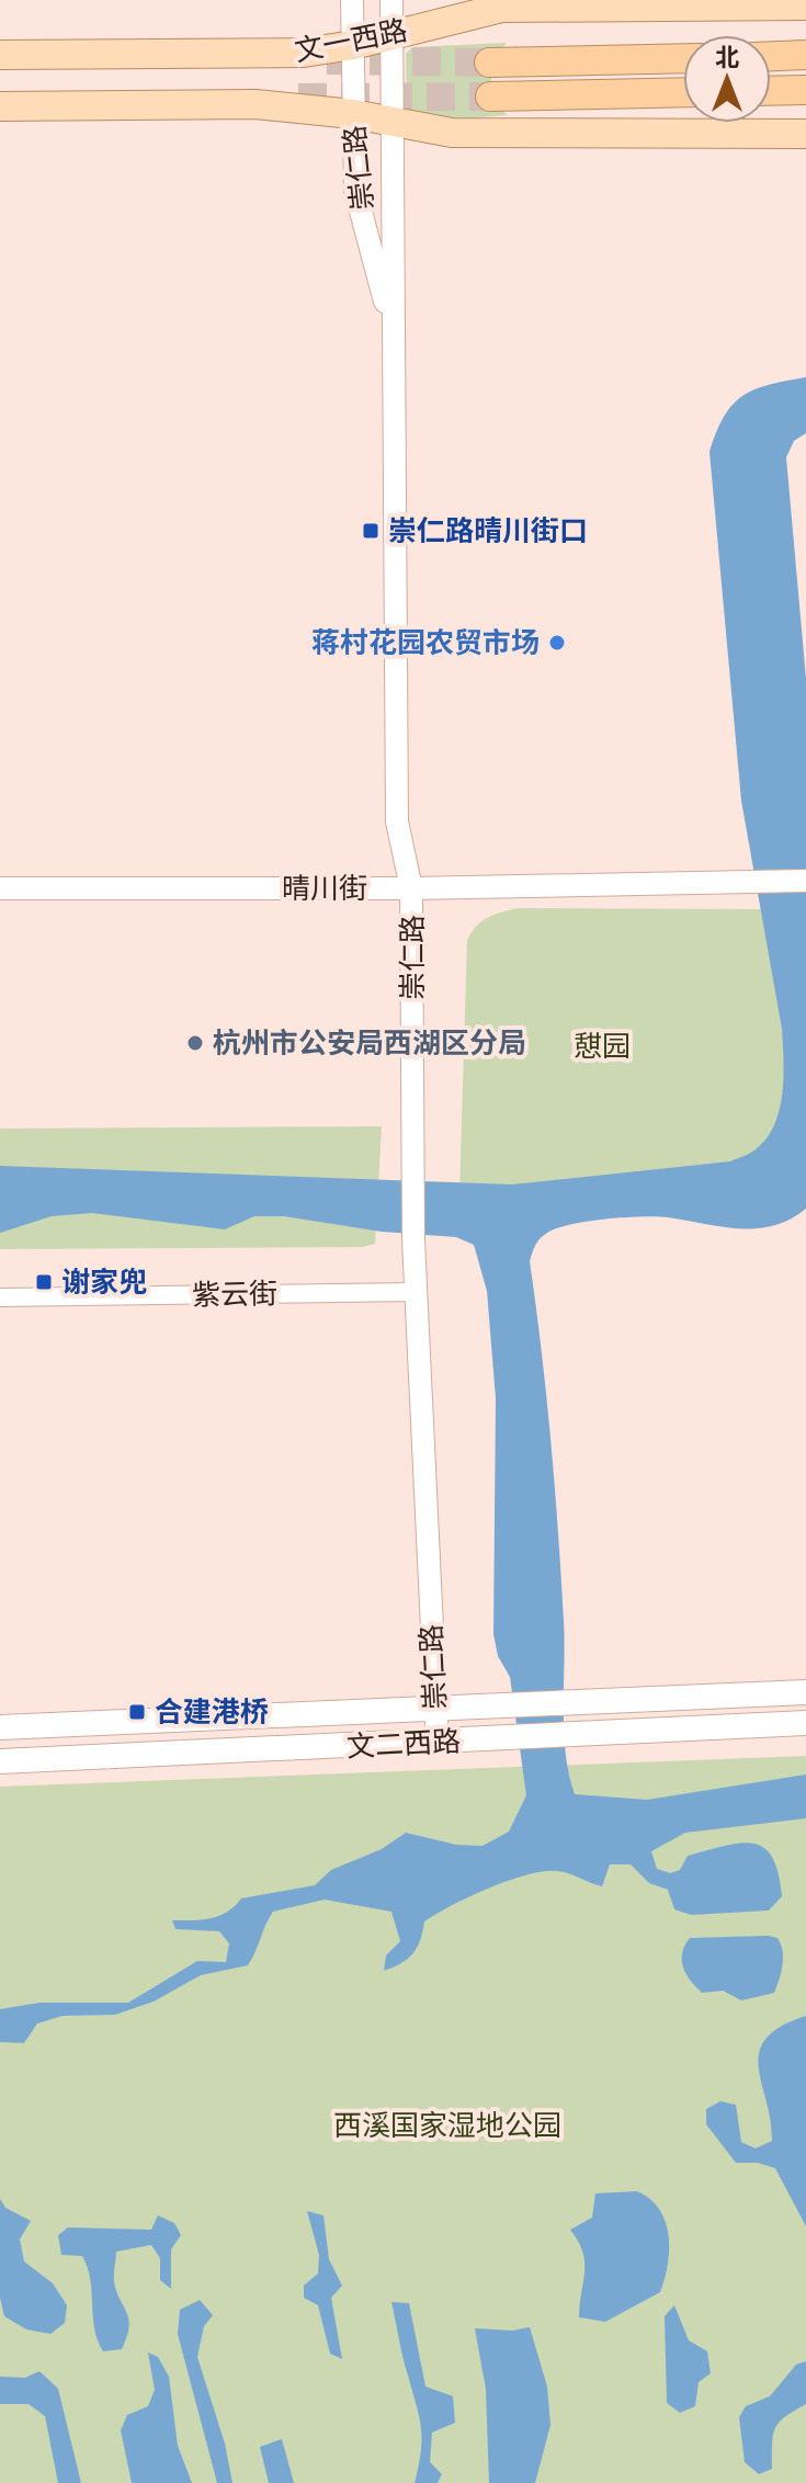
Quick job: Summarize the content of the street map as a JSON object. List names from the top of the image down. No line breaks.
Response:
{"streets":{"main road":["文一西路","文二西路"],"street":["崇仁路","晴川街","紫云街"]},"crossings":[["文一西路","崇仁路"],["崇仁路","晴川街"],["崇仁路","紫云街"],["崇仁路","文二西路"]],"parks":["憇园","西溪国家湿地公园"],"places":{"transit":["崇仁路晴川街口","谢家兜","合建港桥"],"other":["蒋村花园农贸市场","杭州市公安局西湖区分局"]},"north":"top"}
